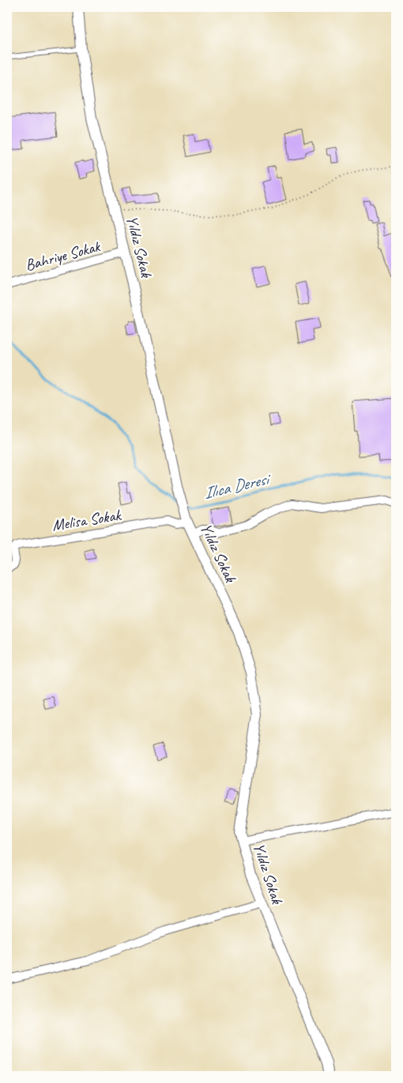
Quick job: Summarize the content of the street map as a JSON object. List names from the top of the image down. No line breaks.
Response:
{"streets":{"street":["Yıldız Sokak","Bahriye Sokak","Melisa Sokak"]},"crossings":[["Yıldız Sokak","Bahriye Sokak"],["Yıldız Sokak","Melisa Sokak"]],"water":["Ilıca Deresi"]}
